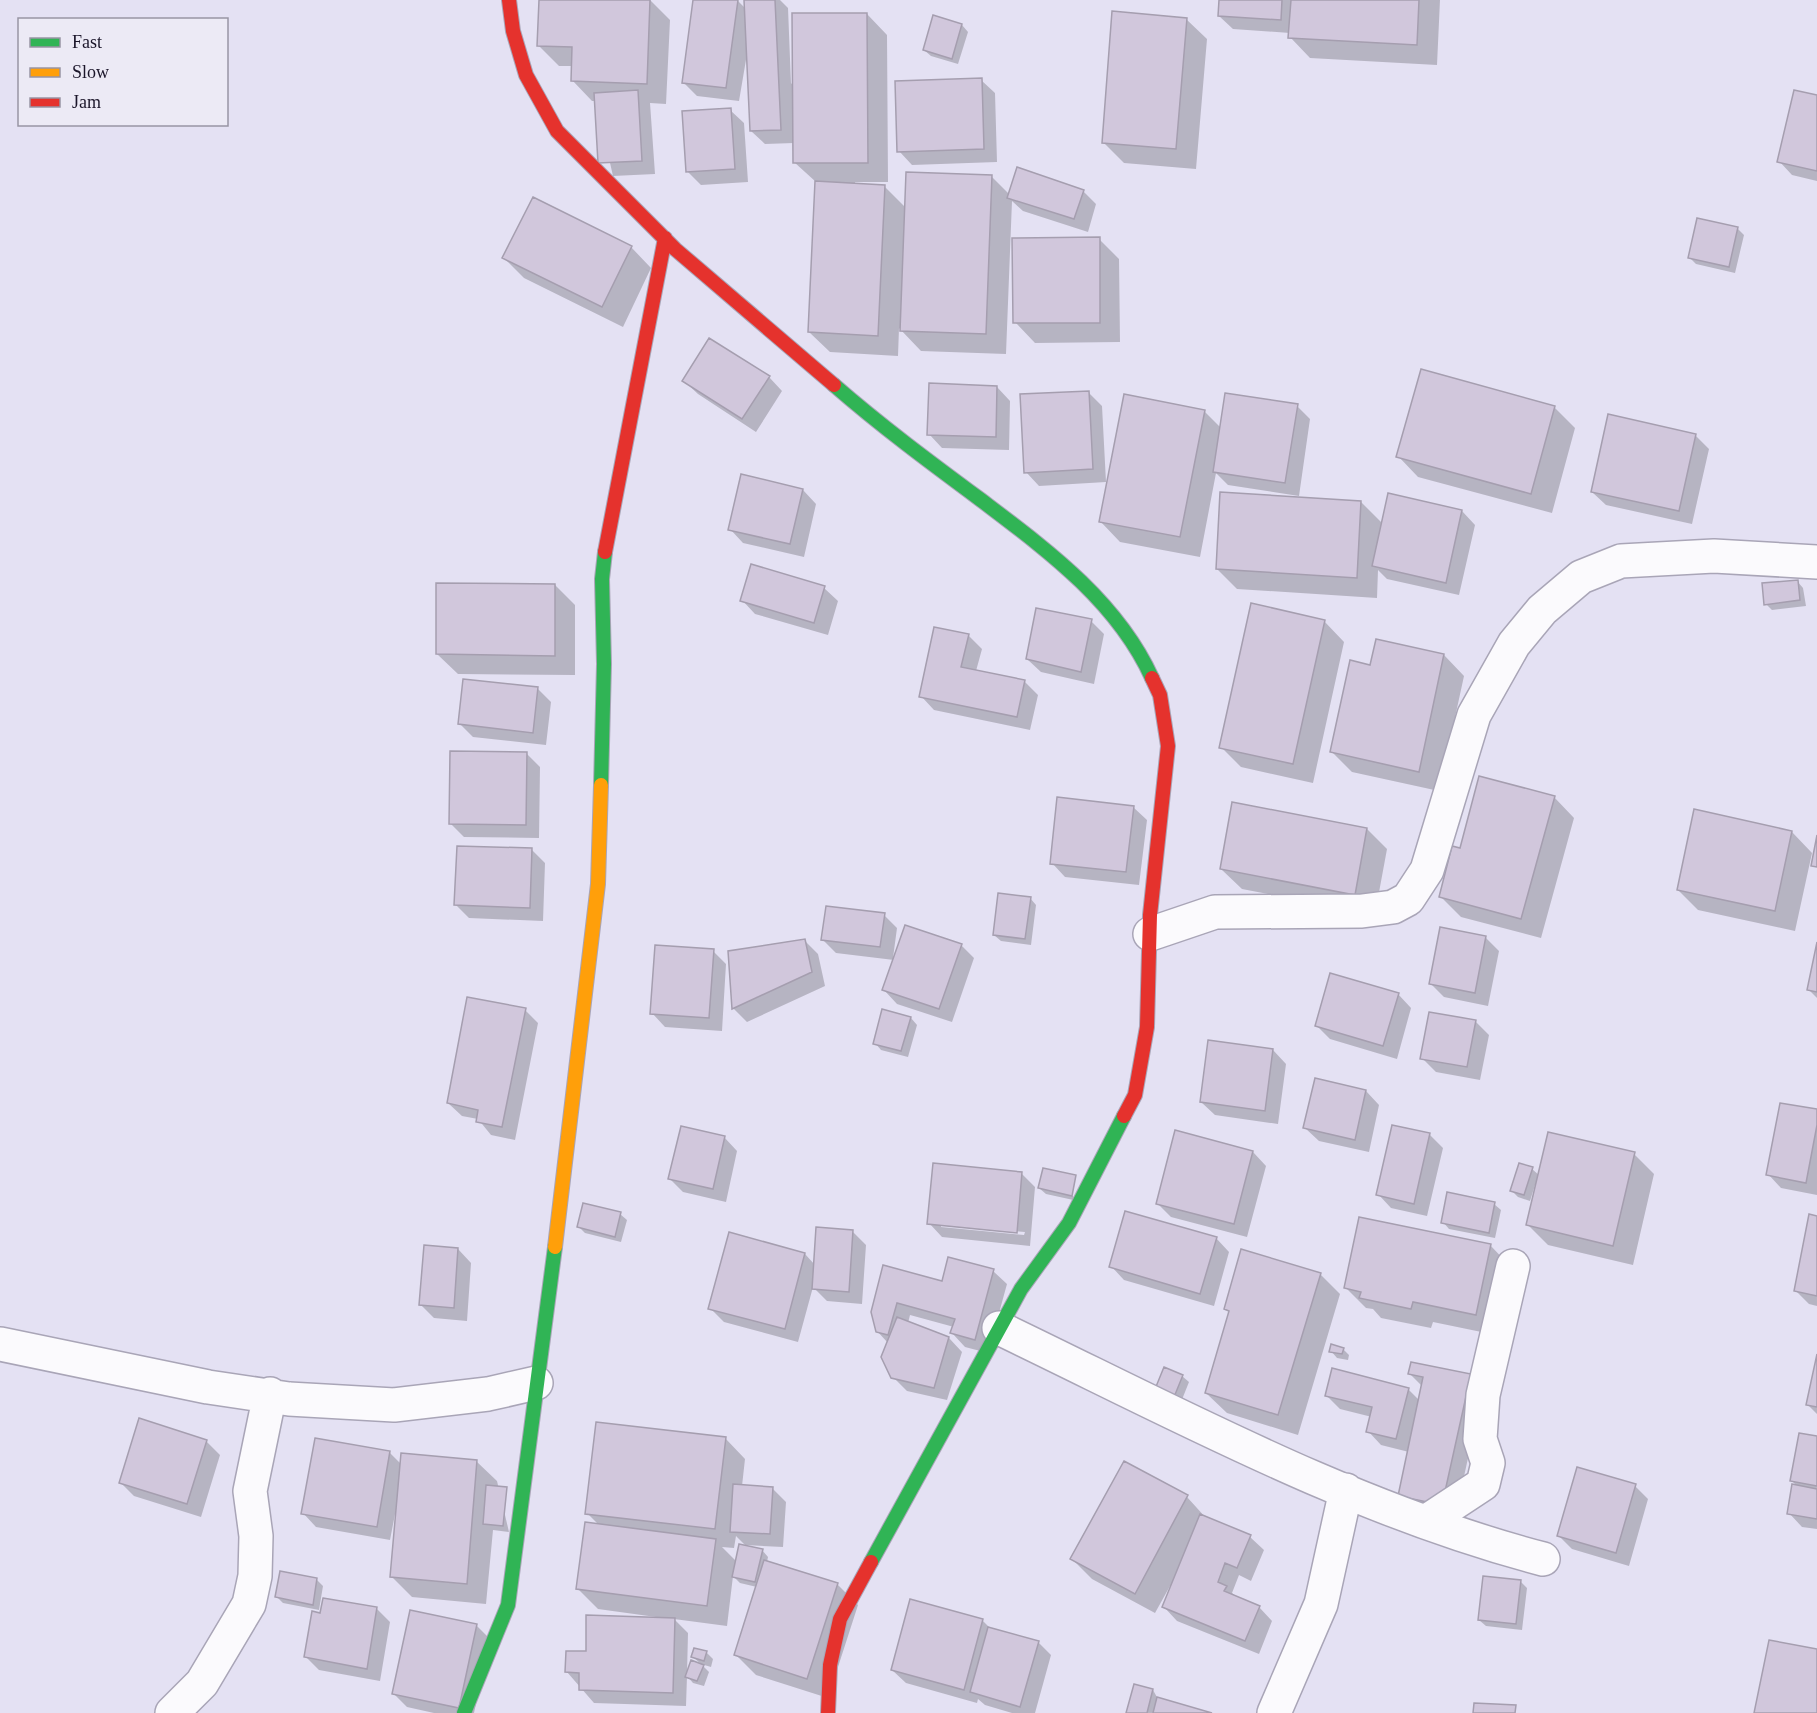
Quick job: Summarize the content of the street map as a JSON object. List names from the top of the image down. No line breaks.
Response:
{"legend":["Fast","Slow","Jam"]}
